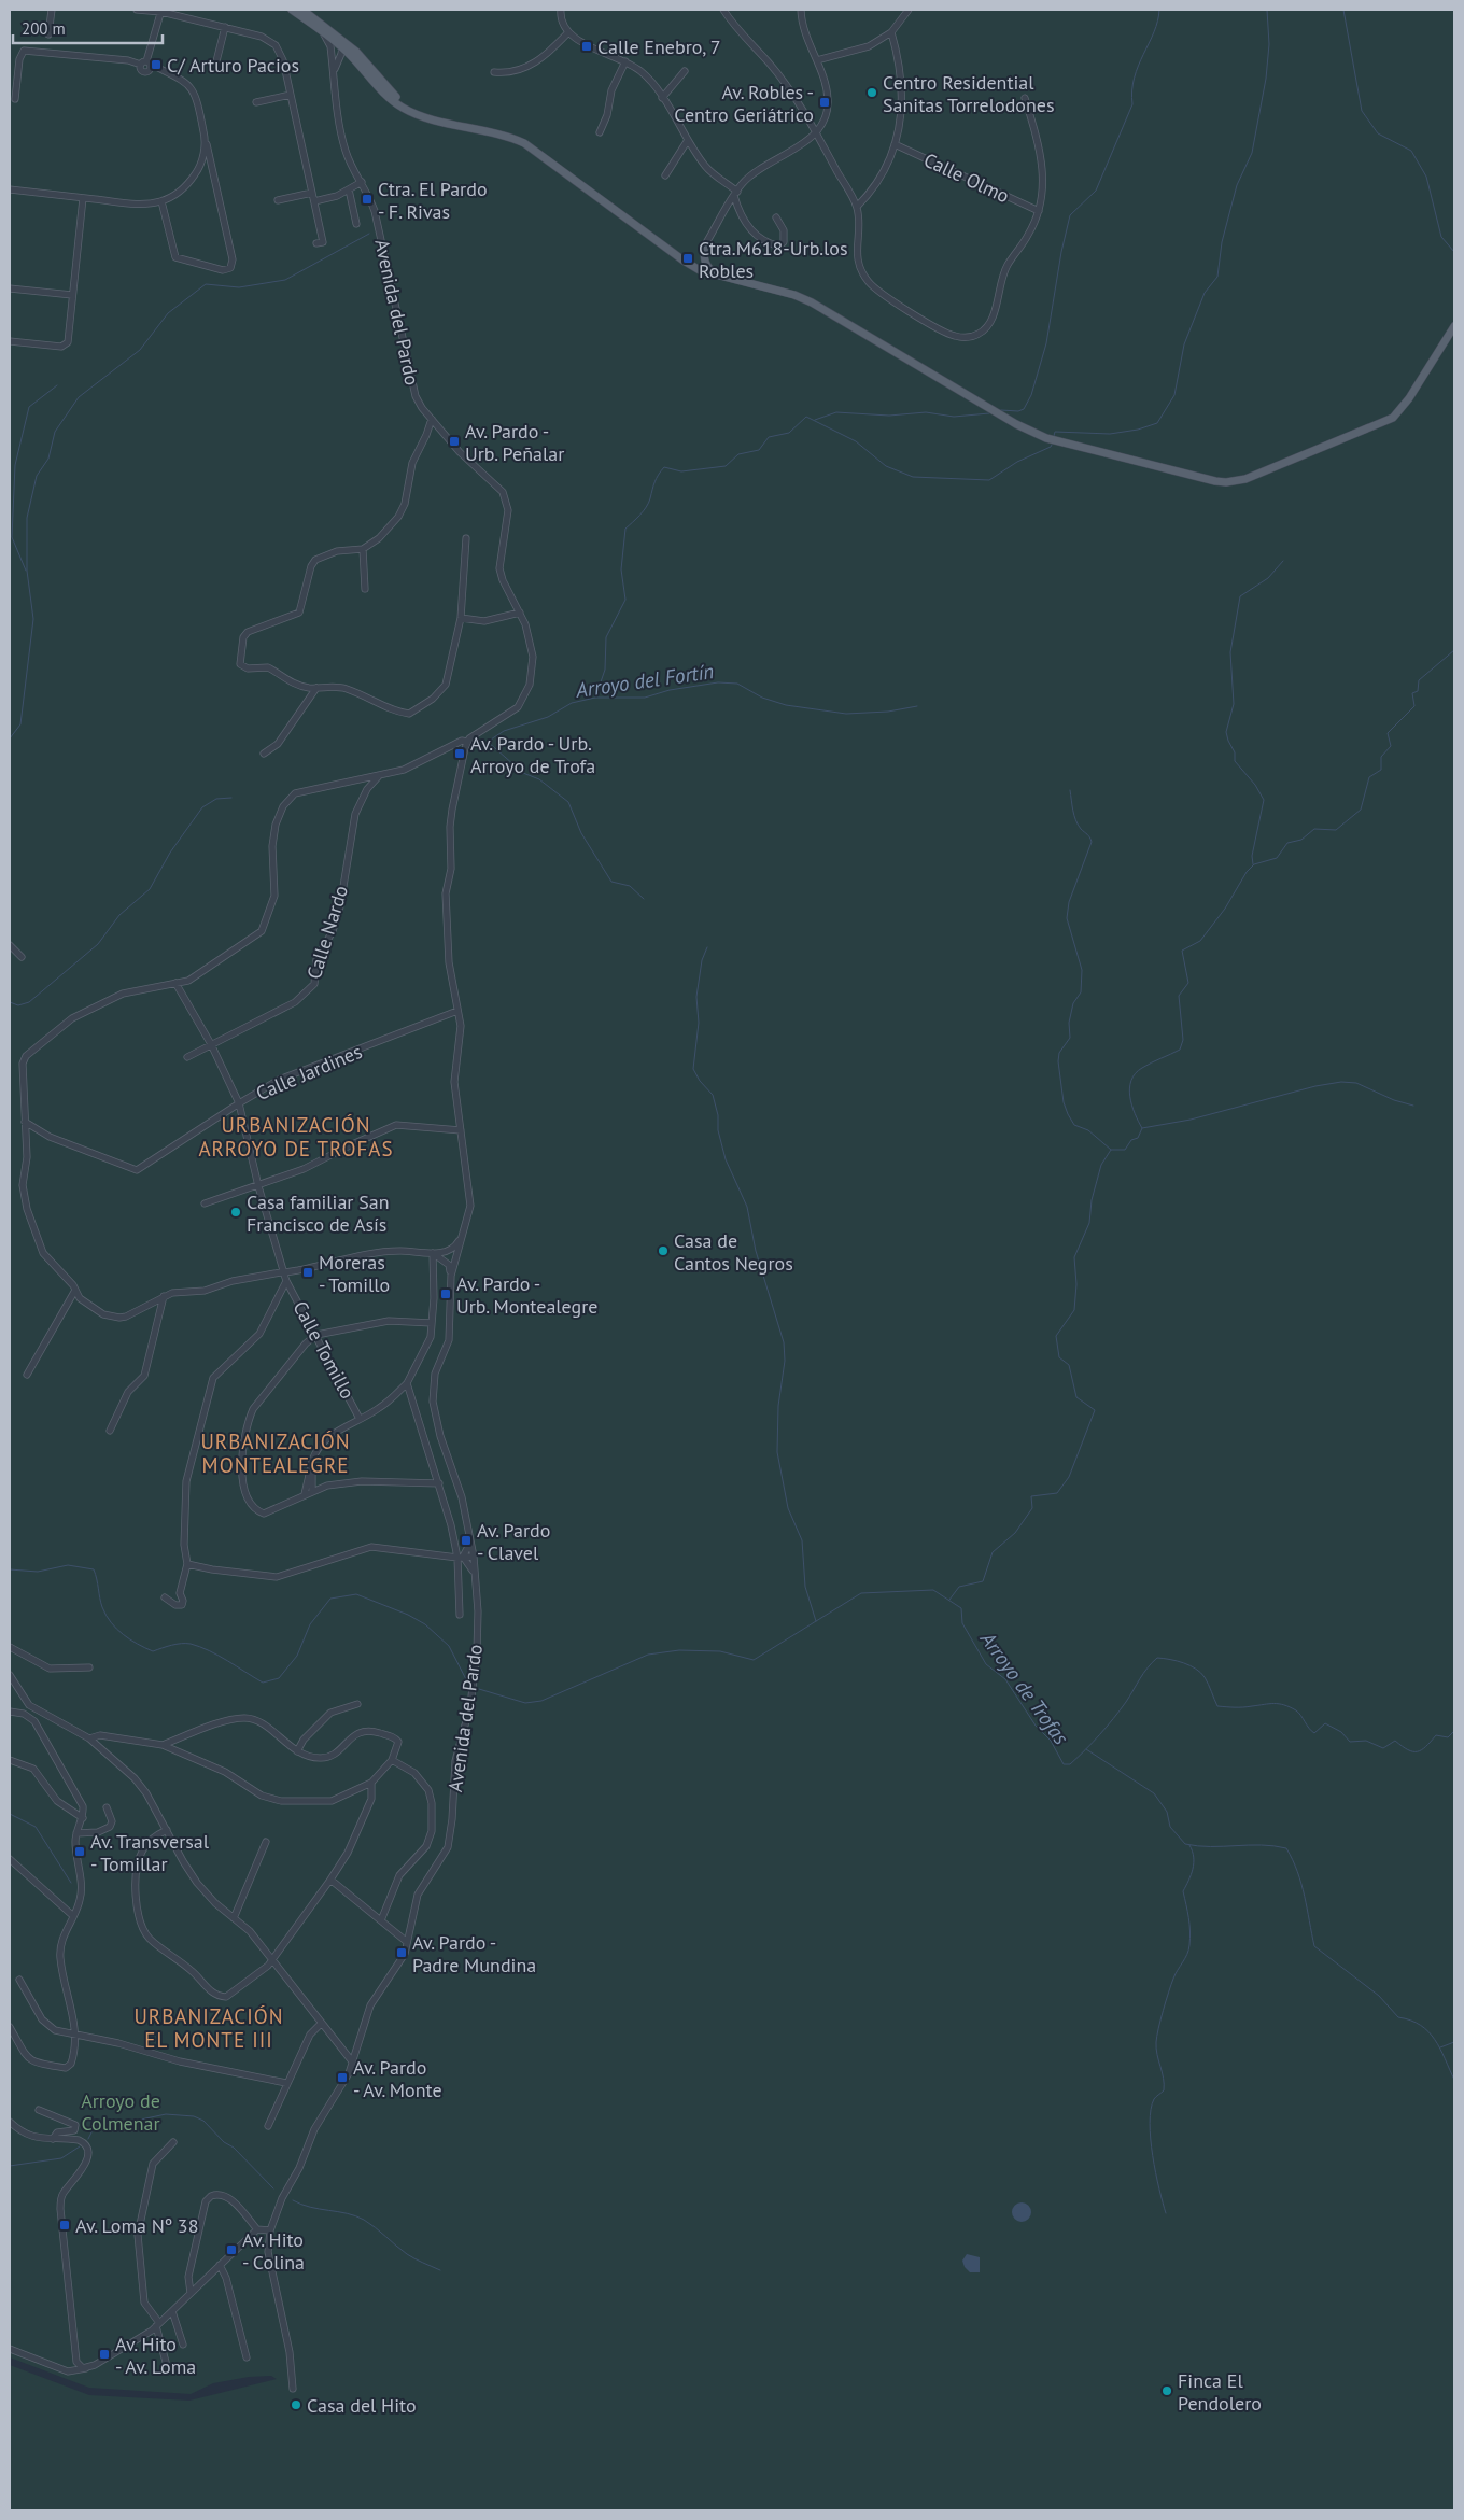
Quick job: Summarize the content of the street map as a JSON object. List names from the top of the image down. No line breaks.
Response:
{"streets":{"street":["Calle Olmo","Avenida del Pardo","Calle Nardo","Calle Jardines","Calle Tomillo"]},"crossings":[["Avenida del Pardo","Calle Jardines"],["Calle Nardo","Calle Tomillo"],["Calle Jardines","Calle Tomillo"]],"districts":["URBANIZACIÓN ARROYO DE TROFAS","URBANIZACIÓN MONTEALEGRE","URBANIZACIÓN EL MONTE III"],"water":["Arroyo del Fortín","Arroyo de Trofas"],"parks":["Arroyo de Colmenar"],"places":{"transit":["Calle Enebro, 7","C/ Arturo Pacios","Av. Robles - Centro Geriátrico","Ctra. El Pardo - F. Rivas","Ctra.M618-Urb.los Robles","Av. Pardo - Urb. Peñalar","Av. Pardo - Urb. Arroyo de Trofa","Moreras - Tomillo","Av. Pardo - Urb. Montealegre","Av. Pardo - Clavel","Av. Transversal - Tomillar","Av. Pardo - Padre Mundina","Av. Pardo - Av. Monte","Av. Loma Nº 38","Av. Hito - Colina","Av. Hito - Av. Loma"],"other":["Centro Residential Sanitas Torrelodones","Casa familiar San Francisco de Asís","Casa de Cantos Negros","Finca El Pendolero","Casa del Hito"]},"scale_bar":"200 m"}
